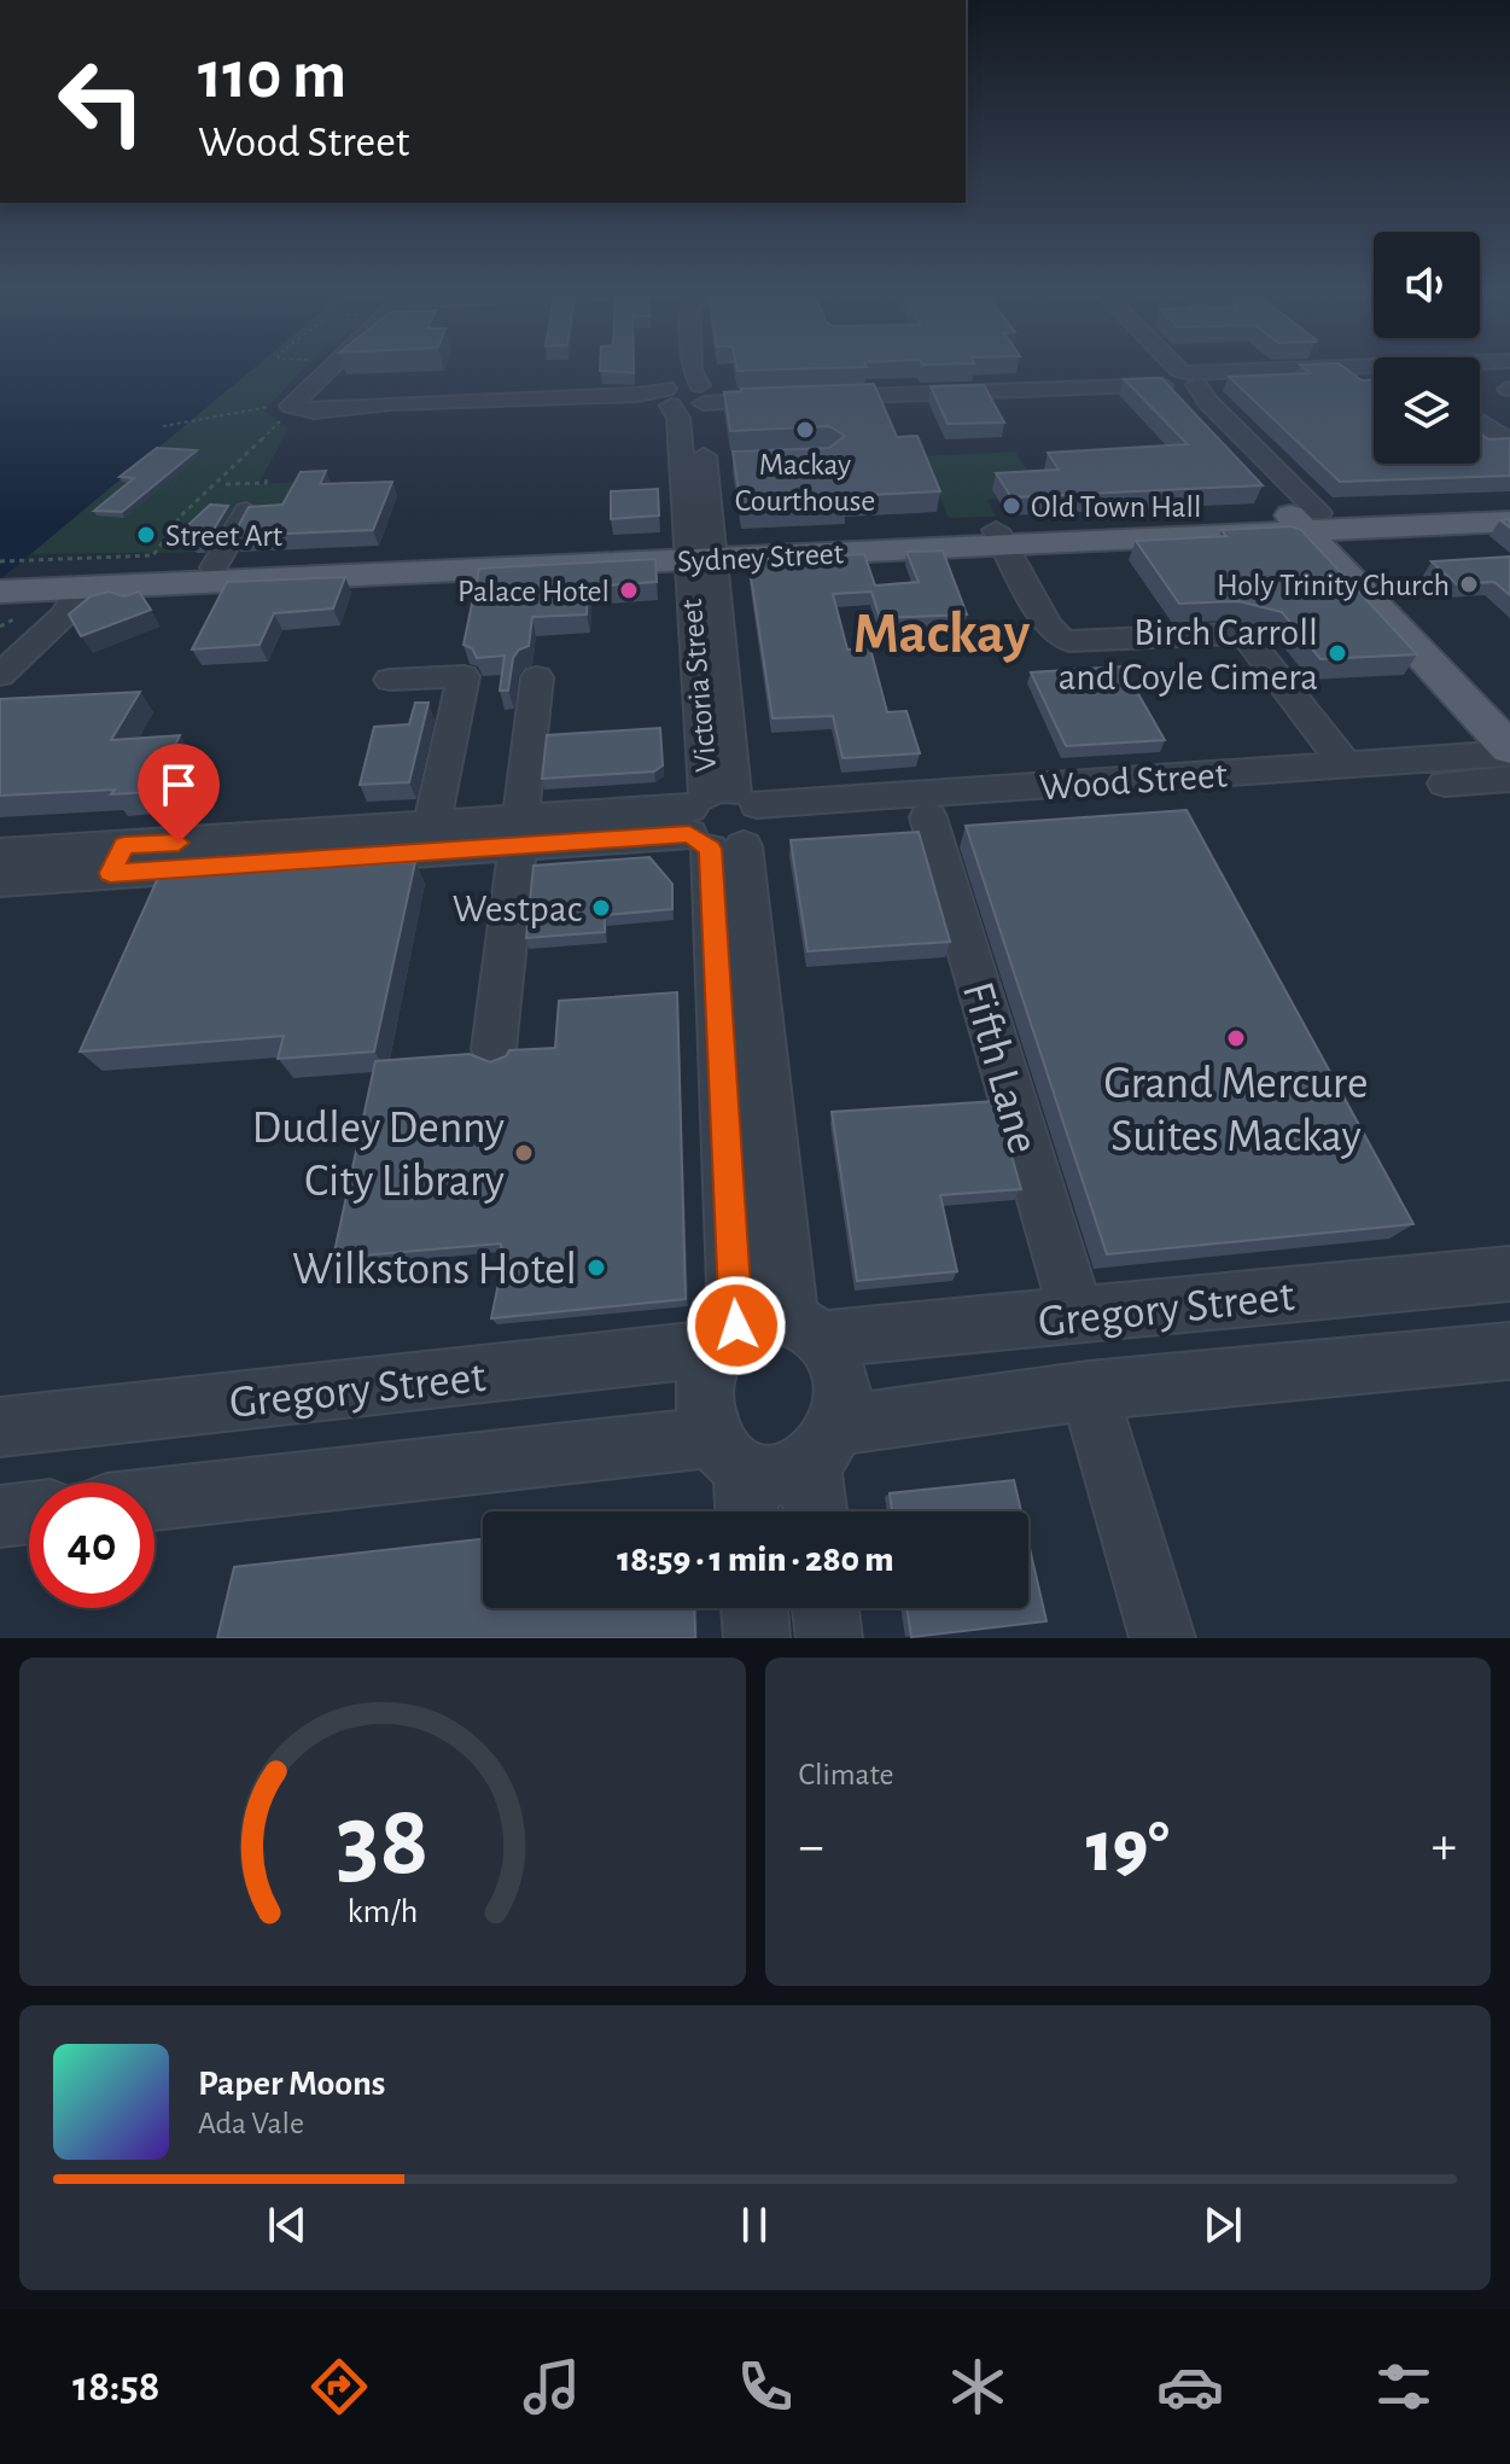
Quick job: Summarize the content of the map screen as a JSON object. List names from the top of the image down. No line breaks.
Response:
{"streets":{"main road":["Sydney Street"],"street":["Victoria Street","Wood Street","Fifth Lane","Gregory Street"]},"crossings":[["Sydney Street","Victoria Street"],["Victoria Street","Wood Street"],["Victoria Street","Gregory Street"],["Wood Street","Fifth Lane"],["Fifth Lane","Gregory Street"]],"districts":["Mackay"],"places":["Mackay Courthouse","Old Town Hall","Street Art","Holy Trinity Church","Palace Hotel","Birch Carroll and Coyle Cimera","Westpac","Grand Mercure Suites Mackay","Dudley Denny City Library","Wilkstons Hotel"],"page":{"turn":["110 m","Wood Street"],"limit":"40","trip":"18:59 · 1 min · 280 m","tile":"Climate","heat":["−","19°","+"],"song":["Paper Moons","Ada Vale"],"tabs":"18:58","gauge":["38","km/h"]}}
